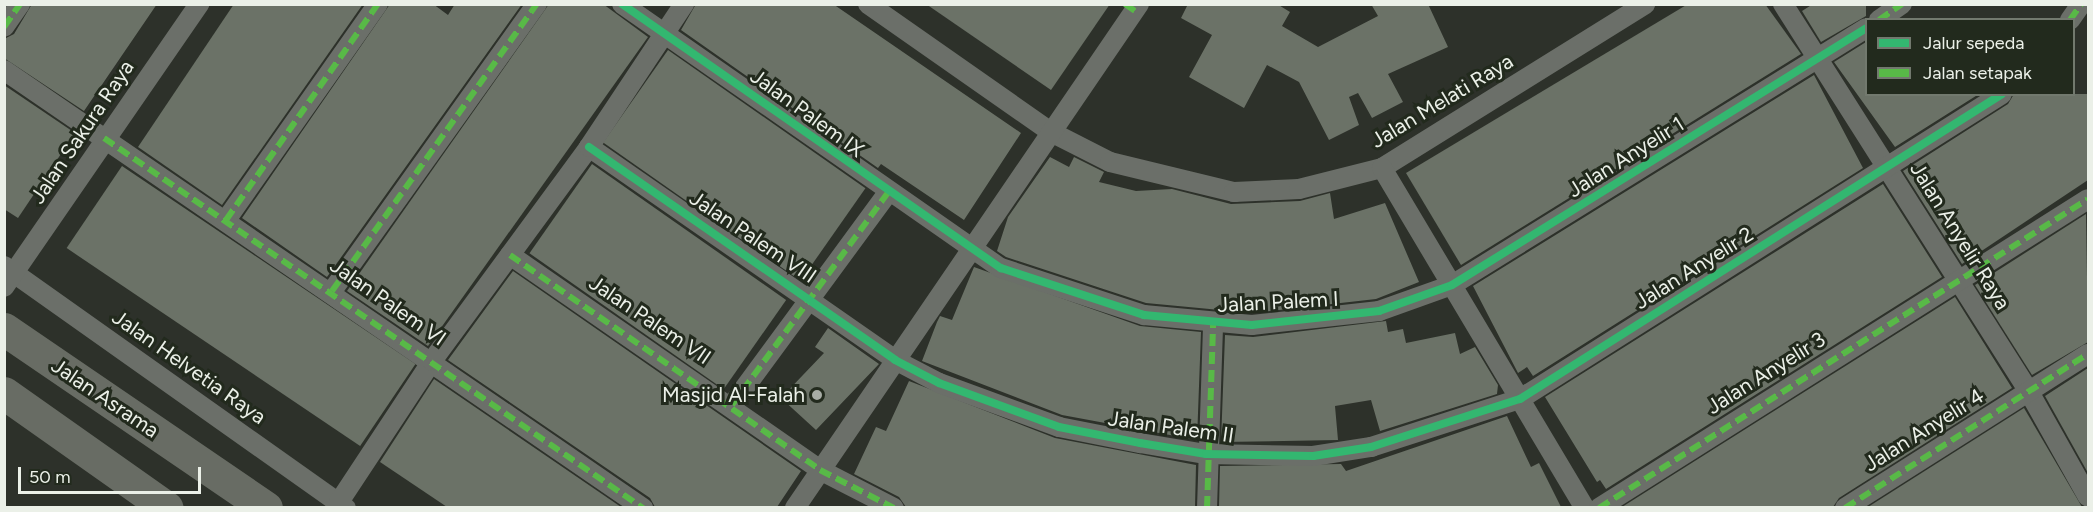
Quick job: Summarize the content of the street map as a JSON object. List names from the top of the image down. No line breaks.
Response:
{"streets":{"highway":["Jalan Asrama"],"street":["Jalan Melati Raya","Jalan Palem IX","Jalan Sakura Raya","Jalan Anyelir 1","Jalan Anyelir Raya","Jalan Palem VIII","Jalan Anyelir 2","Jalan Palem VI","Jalan Palem I","Jalan Palem VII","Jalan Helvetia Raya","Jalan Anyelir 3","Jalan Palem II","Jalan Anyelir 4"]},"crossings":[["Jalan Palem IX","Jalan Palem I"],["Jalan Sakura Raya","Jalan Palem VI"],["Jalan Sakura Raya","Jalan Helvetia Raya"],["Jalan Anyelir 1","Jalan Anyelir Raya"],["Jalan Anyelir 1","Jalan Palem I"],["Jalan Anyelir Raya","Jalan Anyelir 2"],["Jalan Anyelir Raya","Jalan Anyelir 3"],["Jalan Anyelir Raya","Jalan Anyelir 4"],["Jalan Palem VIII","Jalan Palem II"],["Jalan Anyelir 2","Jalan Palem II"]],"places":["Masjid Al-Falah"],"legend":["Jalur sepeda","Jalan setapak"],"scale_bar":"50 m"}
